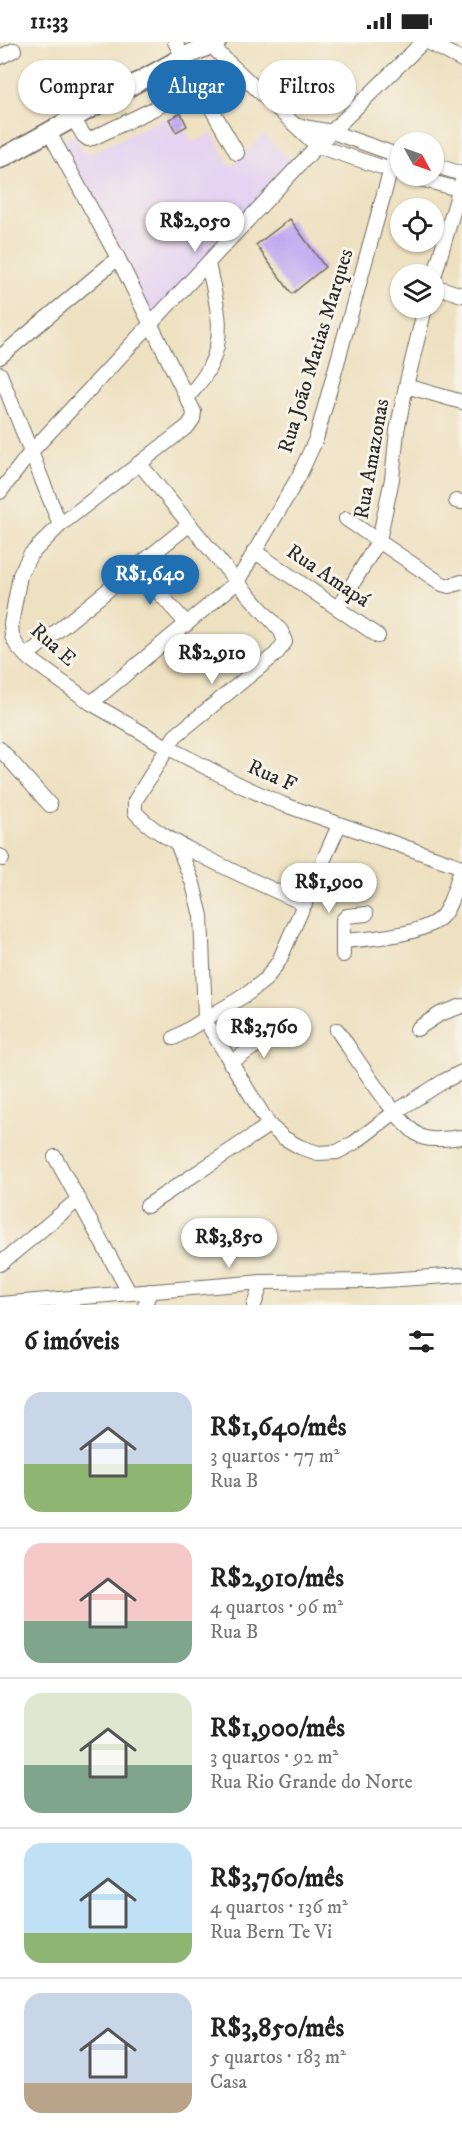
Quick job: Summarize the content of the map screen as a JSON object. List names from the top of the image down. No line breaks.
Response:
{"streets":{"street":["Rua João Matias Marques","Rua Amazonas","Rua Amapá","Rua E","Rua F"]},"crossings":[["Rua João Matias Marques","Rua Amapá"],["Rua Amazonas","Rua Amapá"],["Rua E","Rua F"]],"north":"bottom right","page":{"status":"11:33","chip":["Comprar","Alugar","Filtros"],"price":["R$2,050","R$1,640","R$2,910","R$1,900","R$3,760","R$3,850"],"heading":"6 imóveis","list":[{"name":"R$1,640/mês","note":"3 quartos · 77 m² · Rua B"},{"name":"R$2,910/mês","note":"4 quartos · 96 m² · Rua B"},{"name":"R$1,900/mês","note":"3 quartos · 92 m² · Rua Rio Grande do Norte"},{"name":"R$3,760/mês","note":"4 quartos · 136 m² · Rua Bern Te Vi"},{"name":"R$3,850/mês","note":"5 quartos · 183 m² · Casa"}]}}
